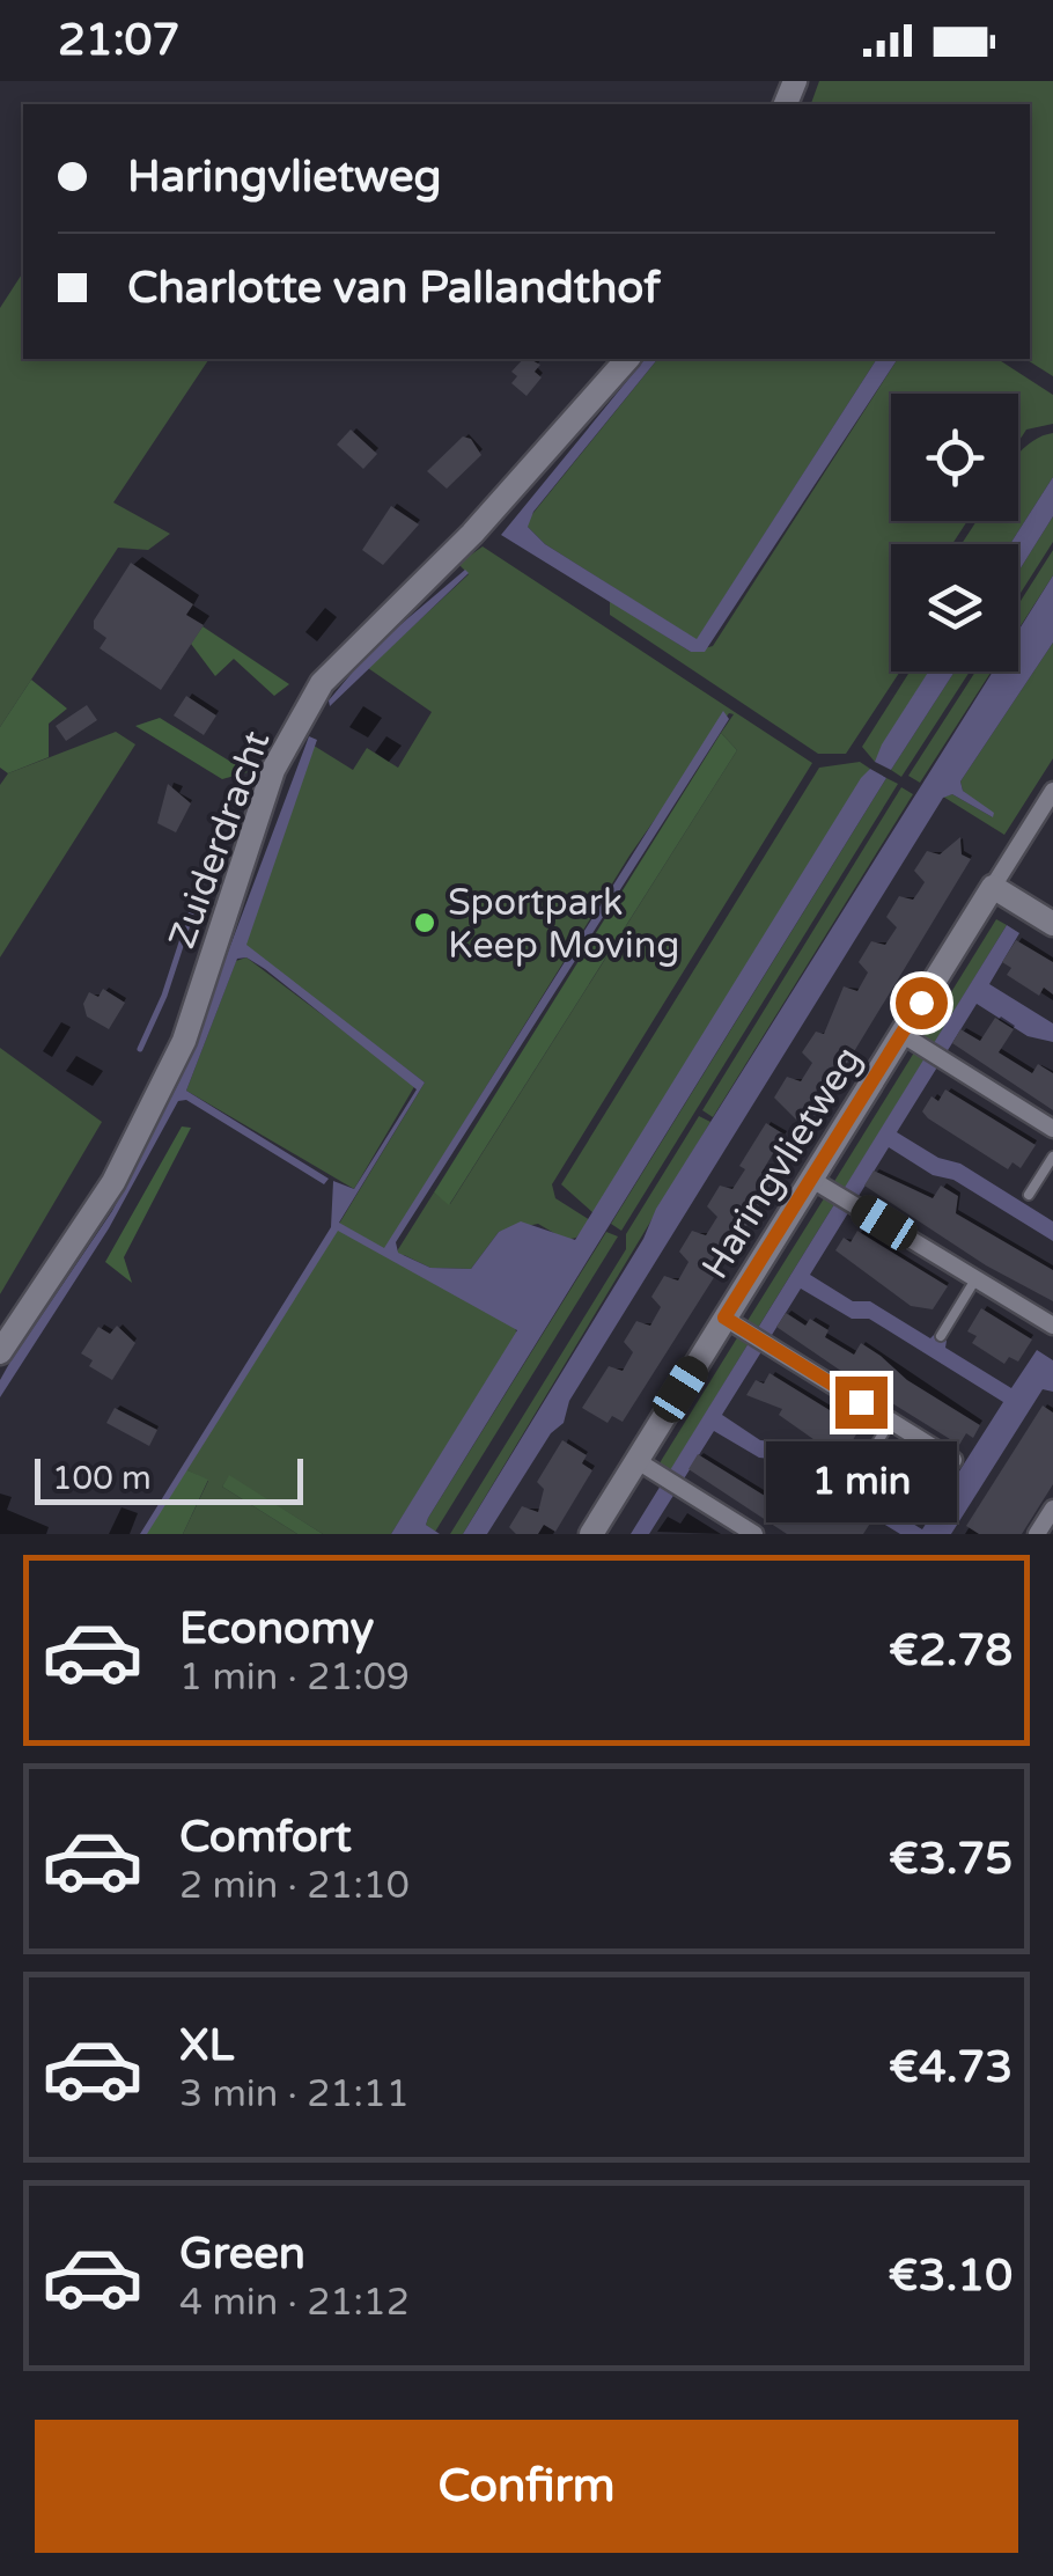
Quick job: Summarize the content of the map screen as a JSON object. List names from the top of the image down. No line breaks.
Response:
{"streets":{"street":["Zuiderdracht","Haringvlietweg"]},"places":["Sportpark Keep Moving"],"scale_bar":"100 m","page":{"status":"21:07","banner":["Haringvlietweg","Charlotte van Pallandthof"],"bubble":"1 min","scale":"100 m","list":[{"name":"Economy","note":"1 min · 21:09","value":"€2.78"},{"name":"Comfort","note":"2 min · 21:10","value":"€3.75"},{"name":"XL","note":"3 min · 21:11","value":"€4.73"},{"name":"Green","note":"4 min · 21:12","value":"€3.10"}],"buttons":"Confirm"}}
